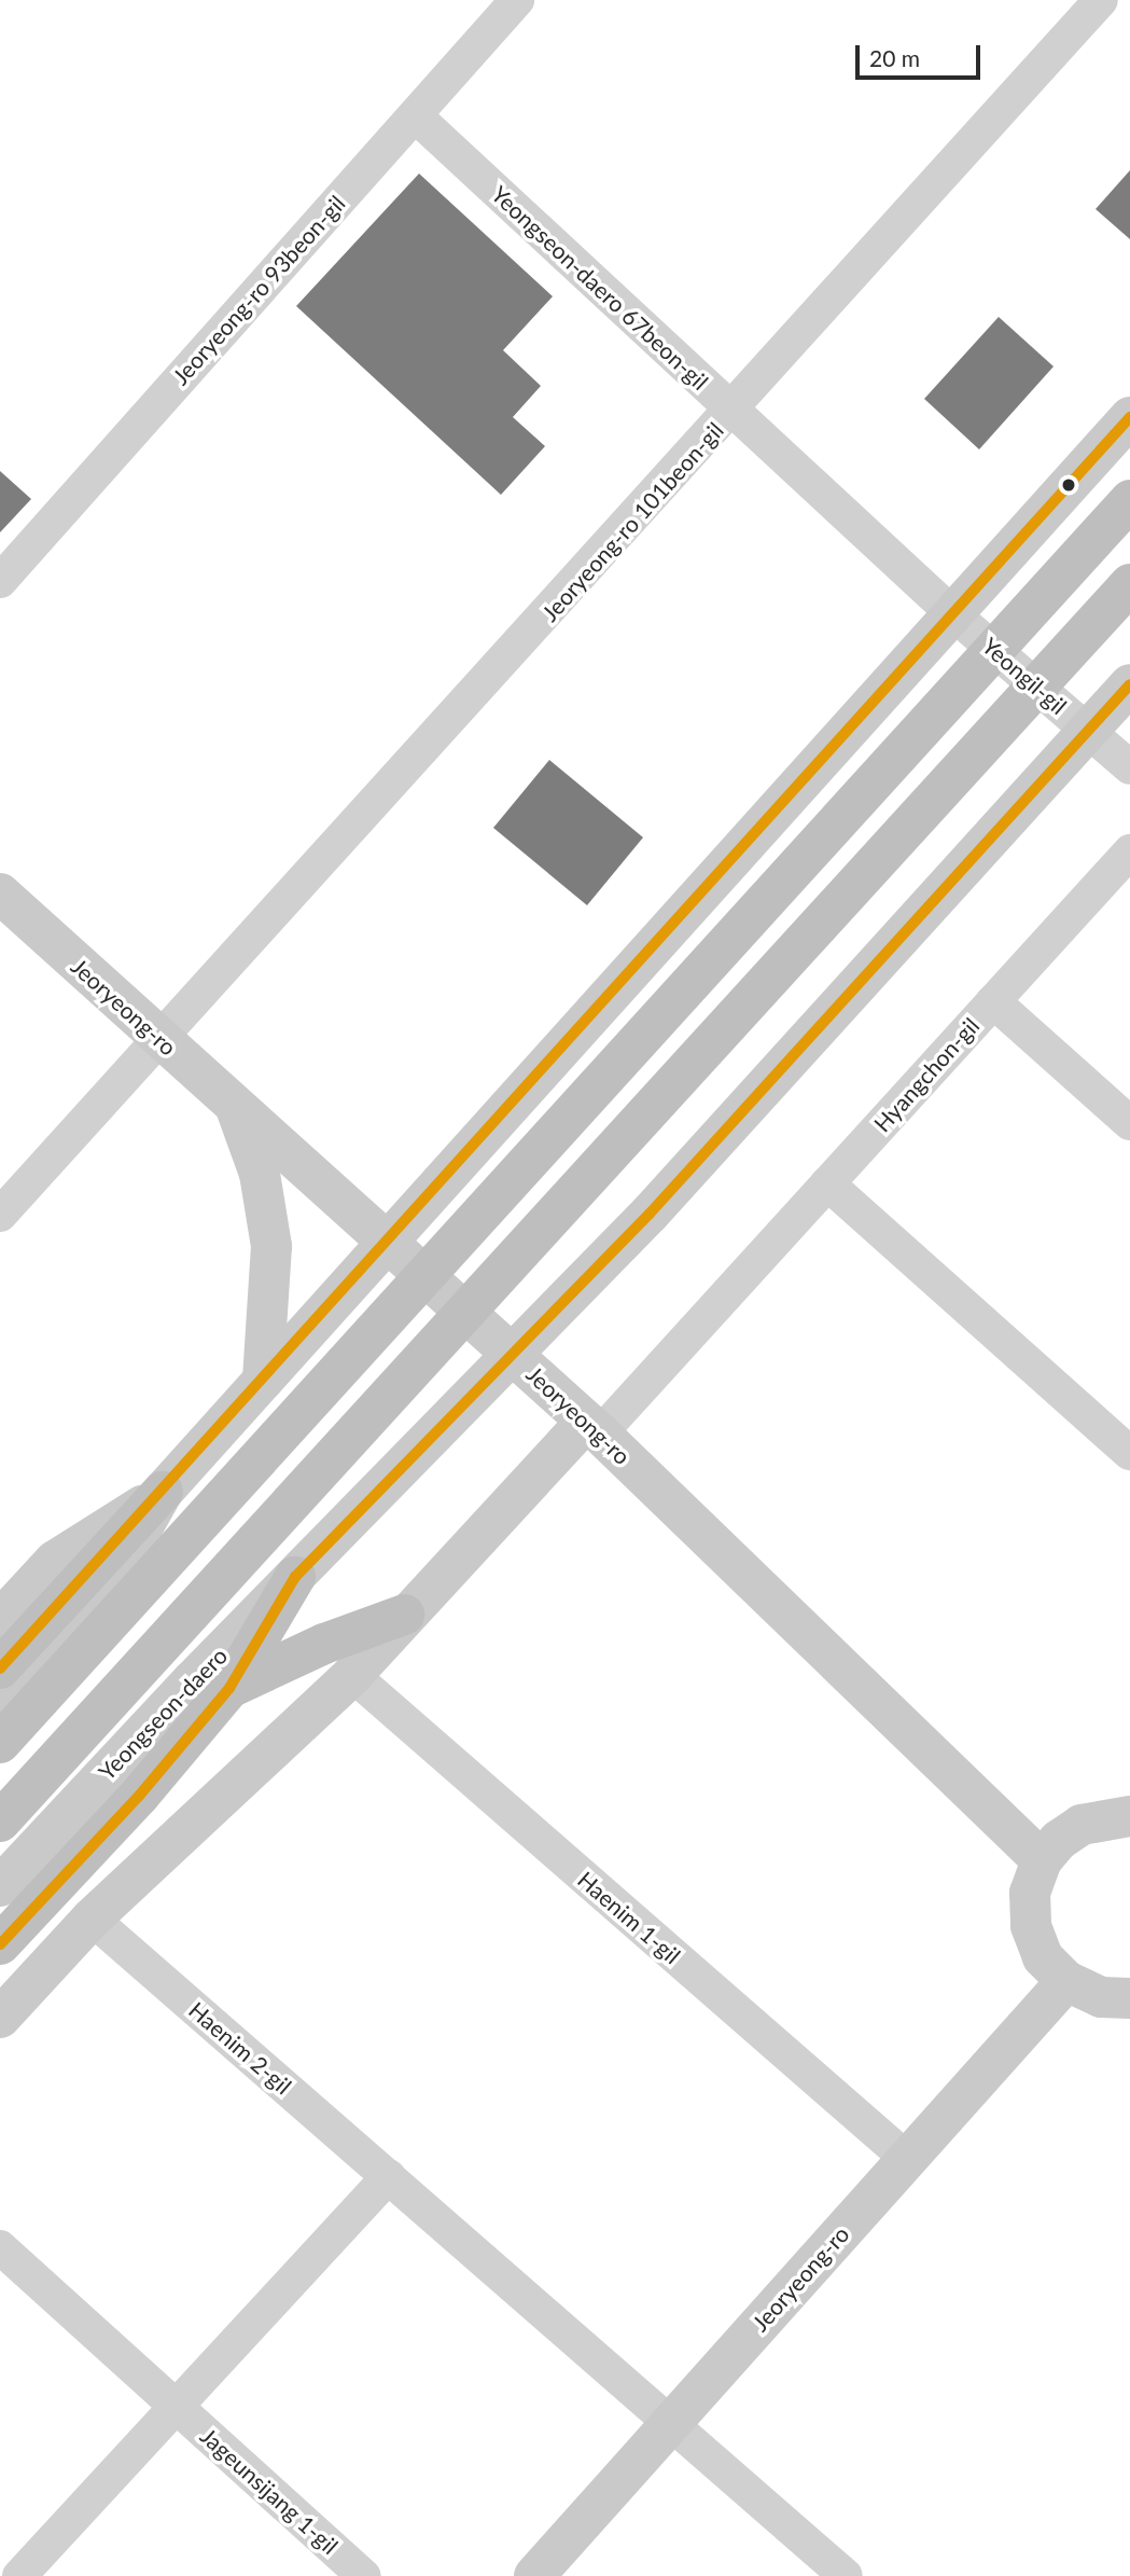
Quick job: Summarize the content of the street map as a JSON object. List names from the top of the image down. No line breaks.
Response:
{"streets":{"main road":["Jeoryeong-ro","Yeongseon-daero"],"street":["Yeongseon-daero 67beon-gil","Jeoryeong-ro 93beon-gil","Jeoryeong-ro 101beon-gil","Yeongil-gil","Hyangchon-gil","Haenim 1-gil","Haenim 2-gil","Jageunsijang 1-gil"]},"crossings":[["Yeongseon-daero 67beon-gil","Jeoryeong-ro 93beon-gil"],["Yeongseon-daero 67beon-gil","Jeoryeong-ro 101beon-gil"],["Yeongseon-daero 67beon-gil","Yeongil-gil"],["Jeoryeong-ro 101beon-gil","Jeoryeong-ro"],["Yeongil-gil","Yeongseon-daero"],["Jeoryeong-ro","Hyangchon-gil"],["Jeoryeong-ro","Yeongseon-daero"],["Jeoryeong-ro","Haenim 1-gil"],["Jeoryeong-ro","Haenim 2-gil"]],"scale_bar":"20 m"}
